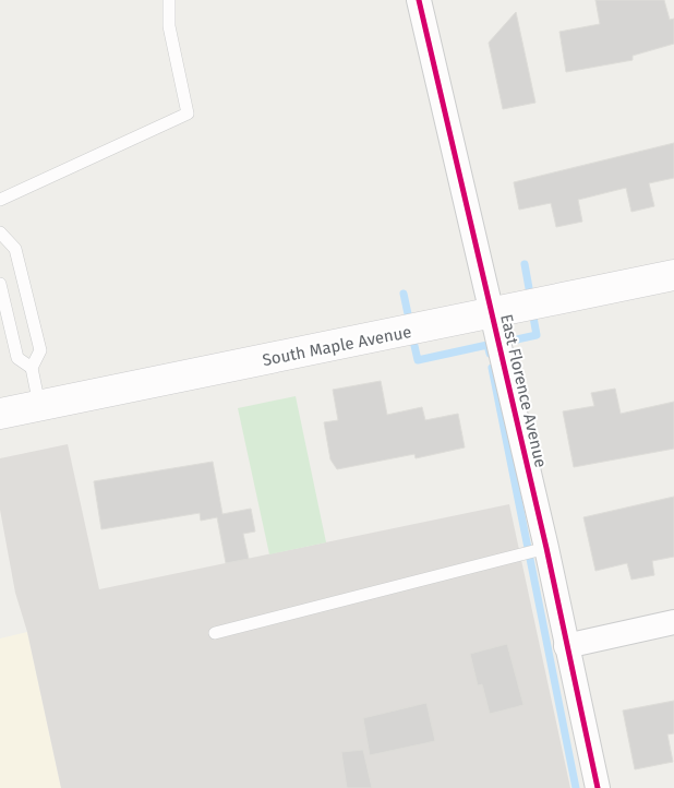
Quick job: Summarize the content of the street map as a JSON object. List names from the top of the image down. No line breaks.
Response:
{"streets":{"main road":["South Maple Avenue"],"street":["East Florence Avenue"]},"crossings":[["South Maple Avenue","East Florence Avenue"]]}
